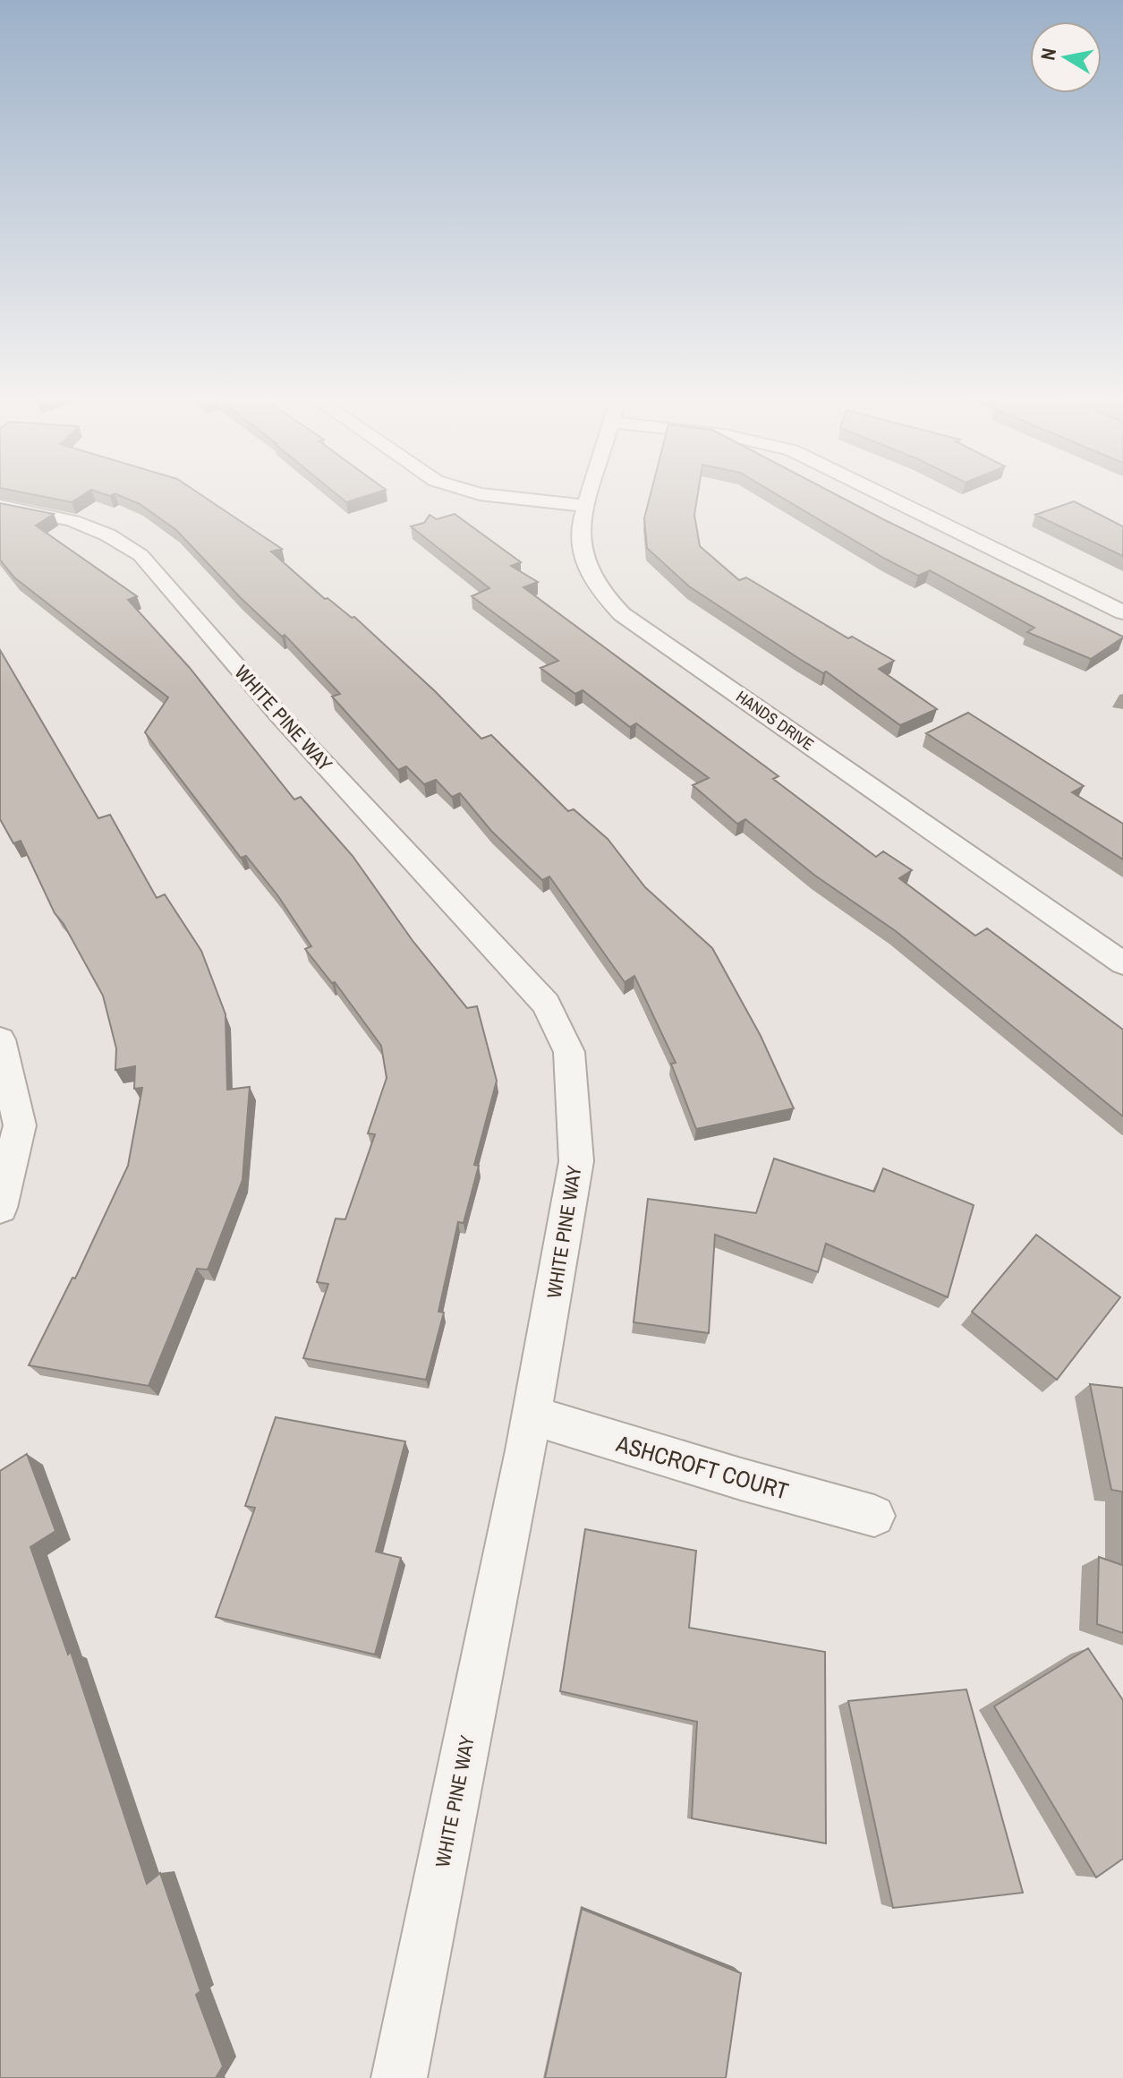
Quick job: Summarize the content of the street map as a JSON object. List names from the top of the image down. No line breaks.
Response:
{"streets":{"street":["WHITE PINE WAY","HANDS DRIVE","ASHCROFT COURT"]},"crossings":[["WHITE PINE WAY","ASHCROFT COURT"]],"north":"left"}
